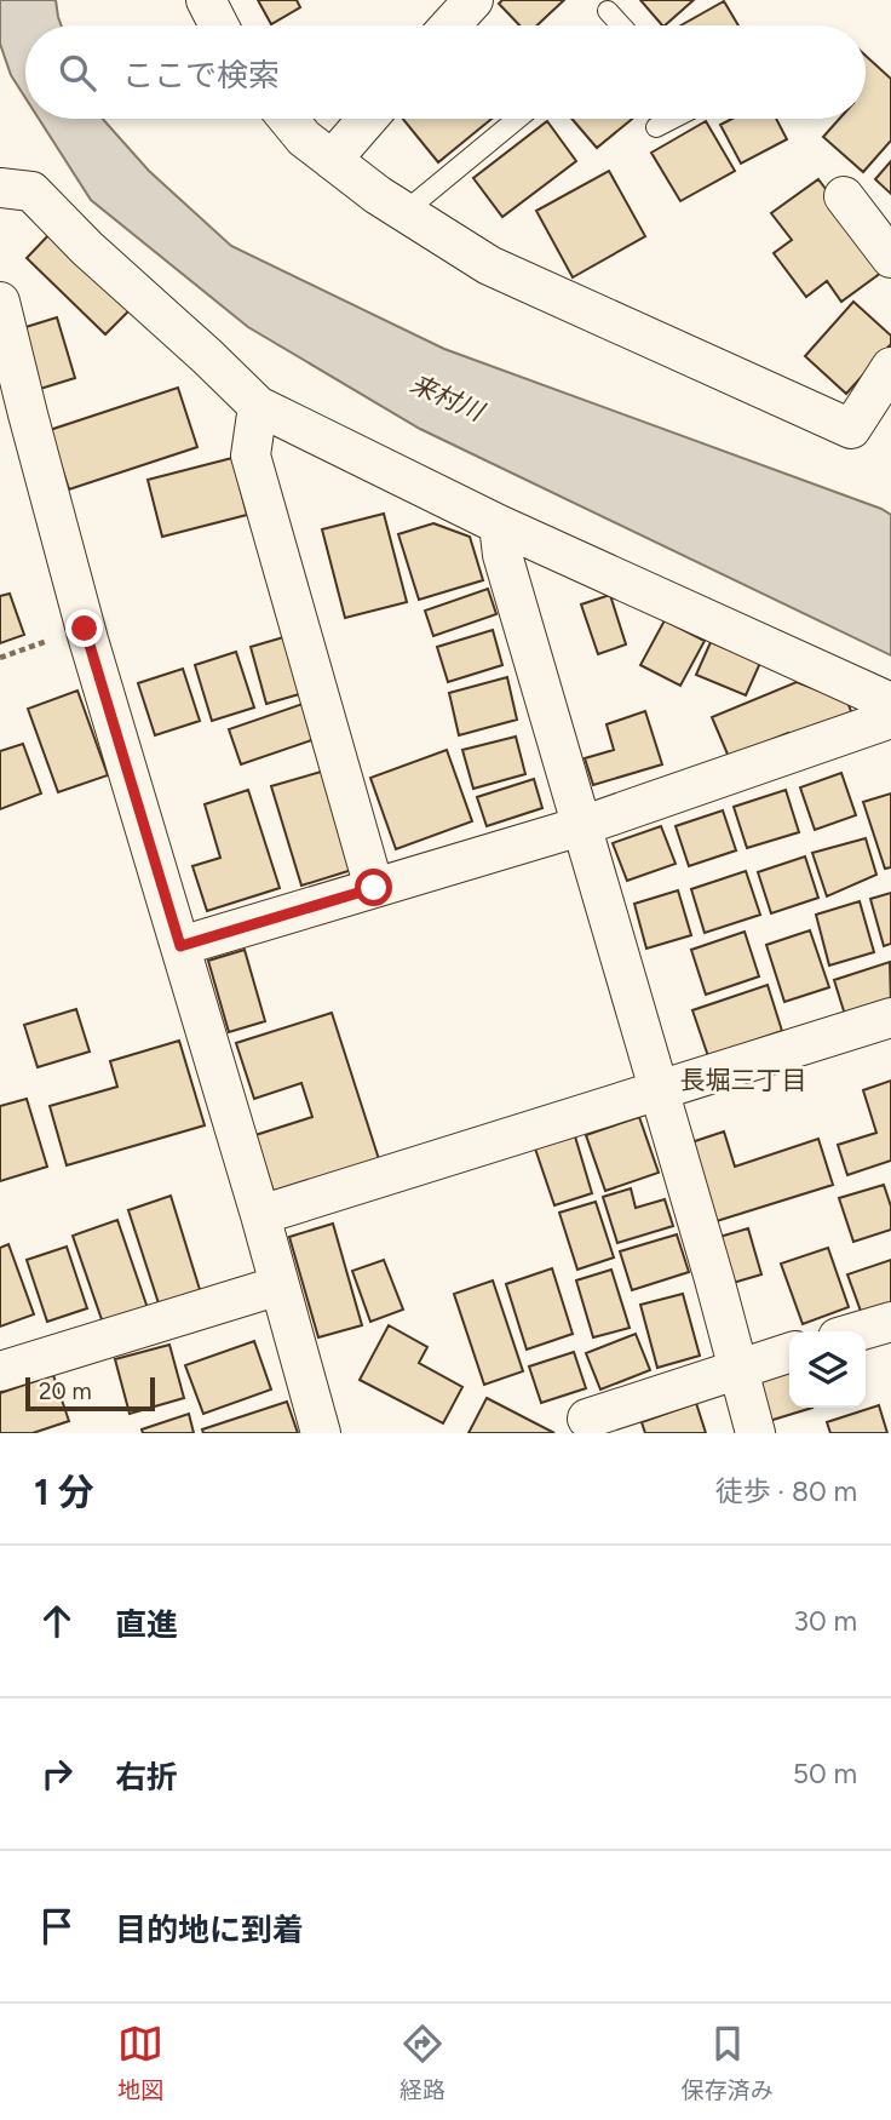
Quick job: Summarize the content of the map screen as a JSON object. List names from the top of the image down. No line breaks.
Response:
{"districts":["長堀三丁目"],"water":["来村川"],"scale_bar":"20 m","page":{"search":"ここで検索","scale":"20 m","heading":["1 分","徒歩 · 80 m"],"list":[["直進","30 m"],["右折","50 m"],"目的地に到着"],"nav":["地図","経路","保存済み"]}}
